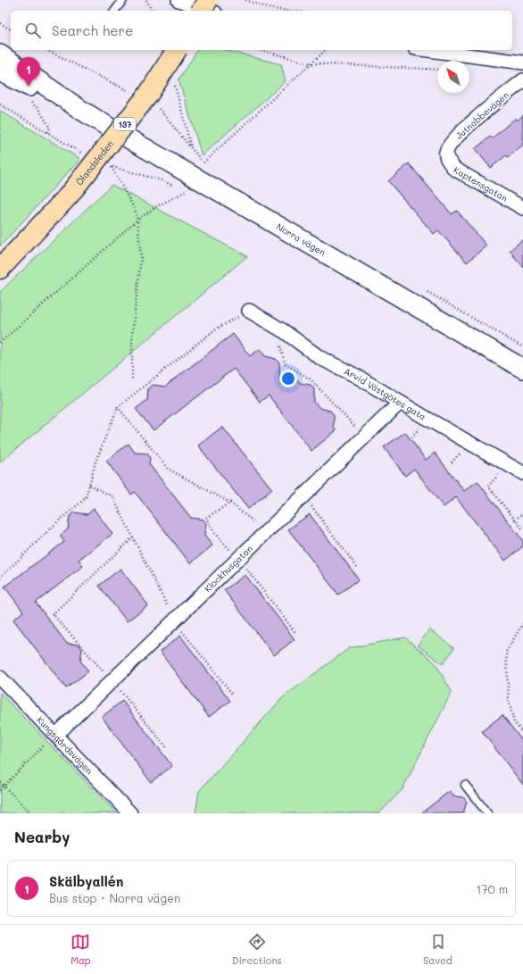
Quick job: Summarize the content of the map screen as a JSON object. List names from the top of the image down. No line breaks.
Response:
{"streets":{"main road":["137","Ölandsleden","Norra vägen"],"street":["Jutnabbevägen","Kaptensgatan","Arvid Västgötes gata","Klockhusgatan","Kungsgårdsvägen"]},"crossings":[["Jutnabbevägen","Kaptensgatan"],["Arvid Västgötes gata","Klockhusgatan"],["Klockhusgatan","Kungsgårdsvägen"]],"north":"top left","page":{"search":"Search here","pins":"1","heading":"Nearby","list":[{"mark":"1","name":"Skälbyallén","note":"Bus stop · Norra vägen","value":"170 m"}],"nav":["Map","Directions","Saved"]}}
